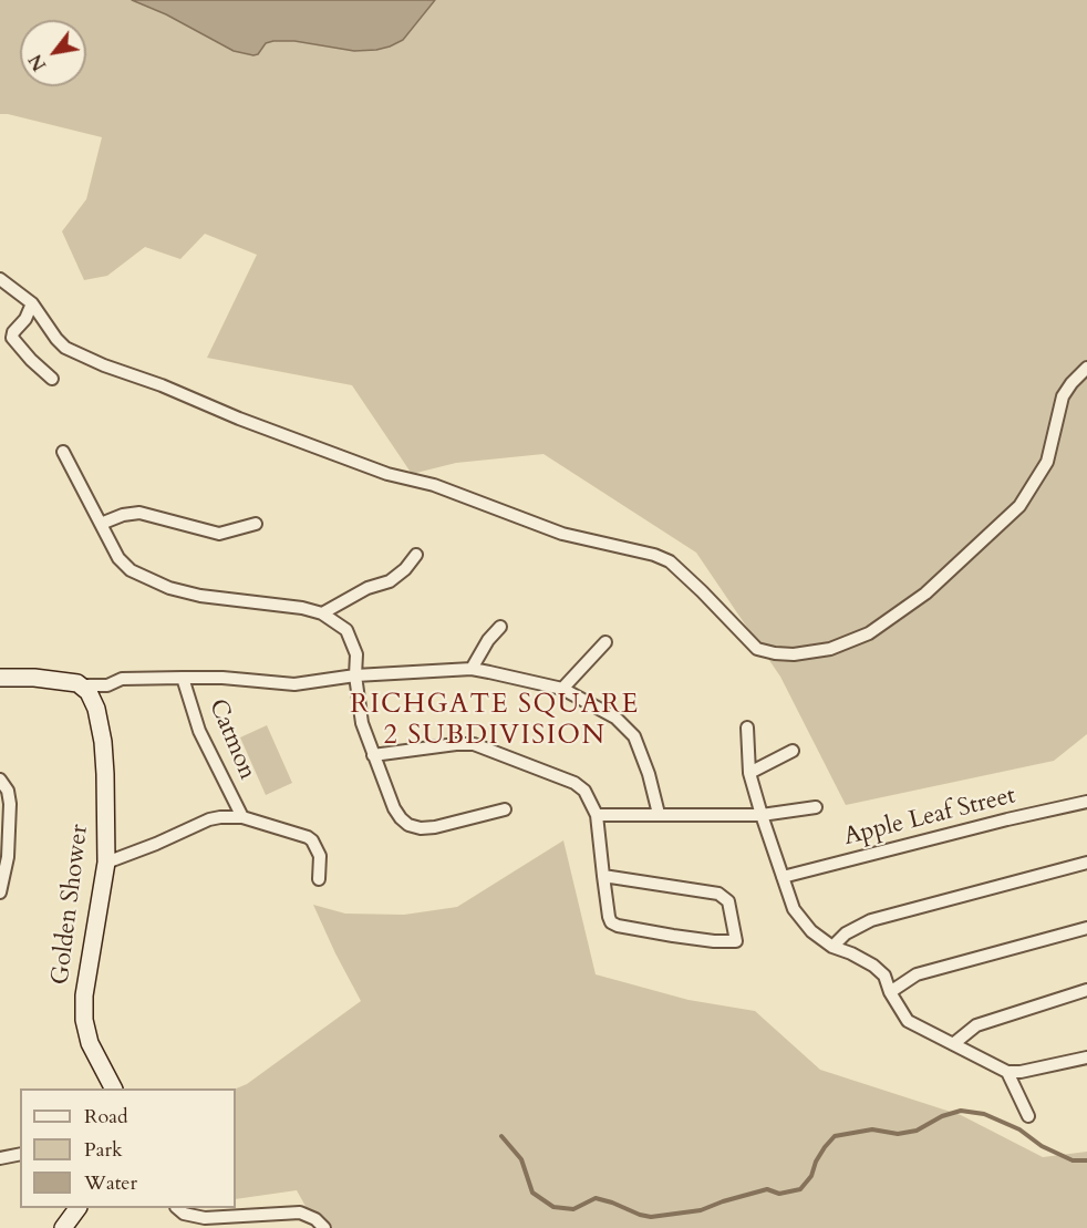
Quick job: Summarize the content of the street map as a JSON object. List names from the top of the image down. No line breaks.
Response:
{"streets":{"main road":["Golden Shower"],"street":["Catmon","Apple Leaf Street"]},"districts":["RICHGATE SQUARE 2 SUBDIVISION"],"legend":["Road","Park","Water"],"north":"bottom left"}
